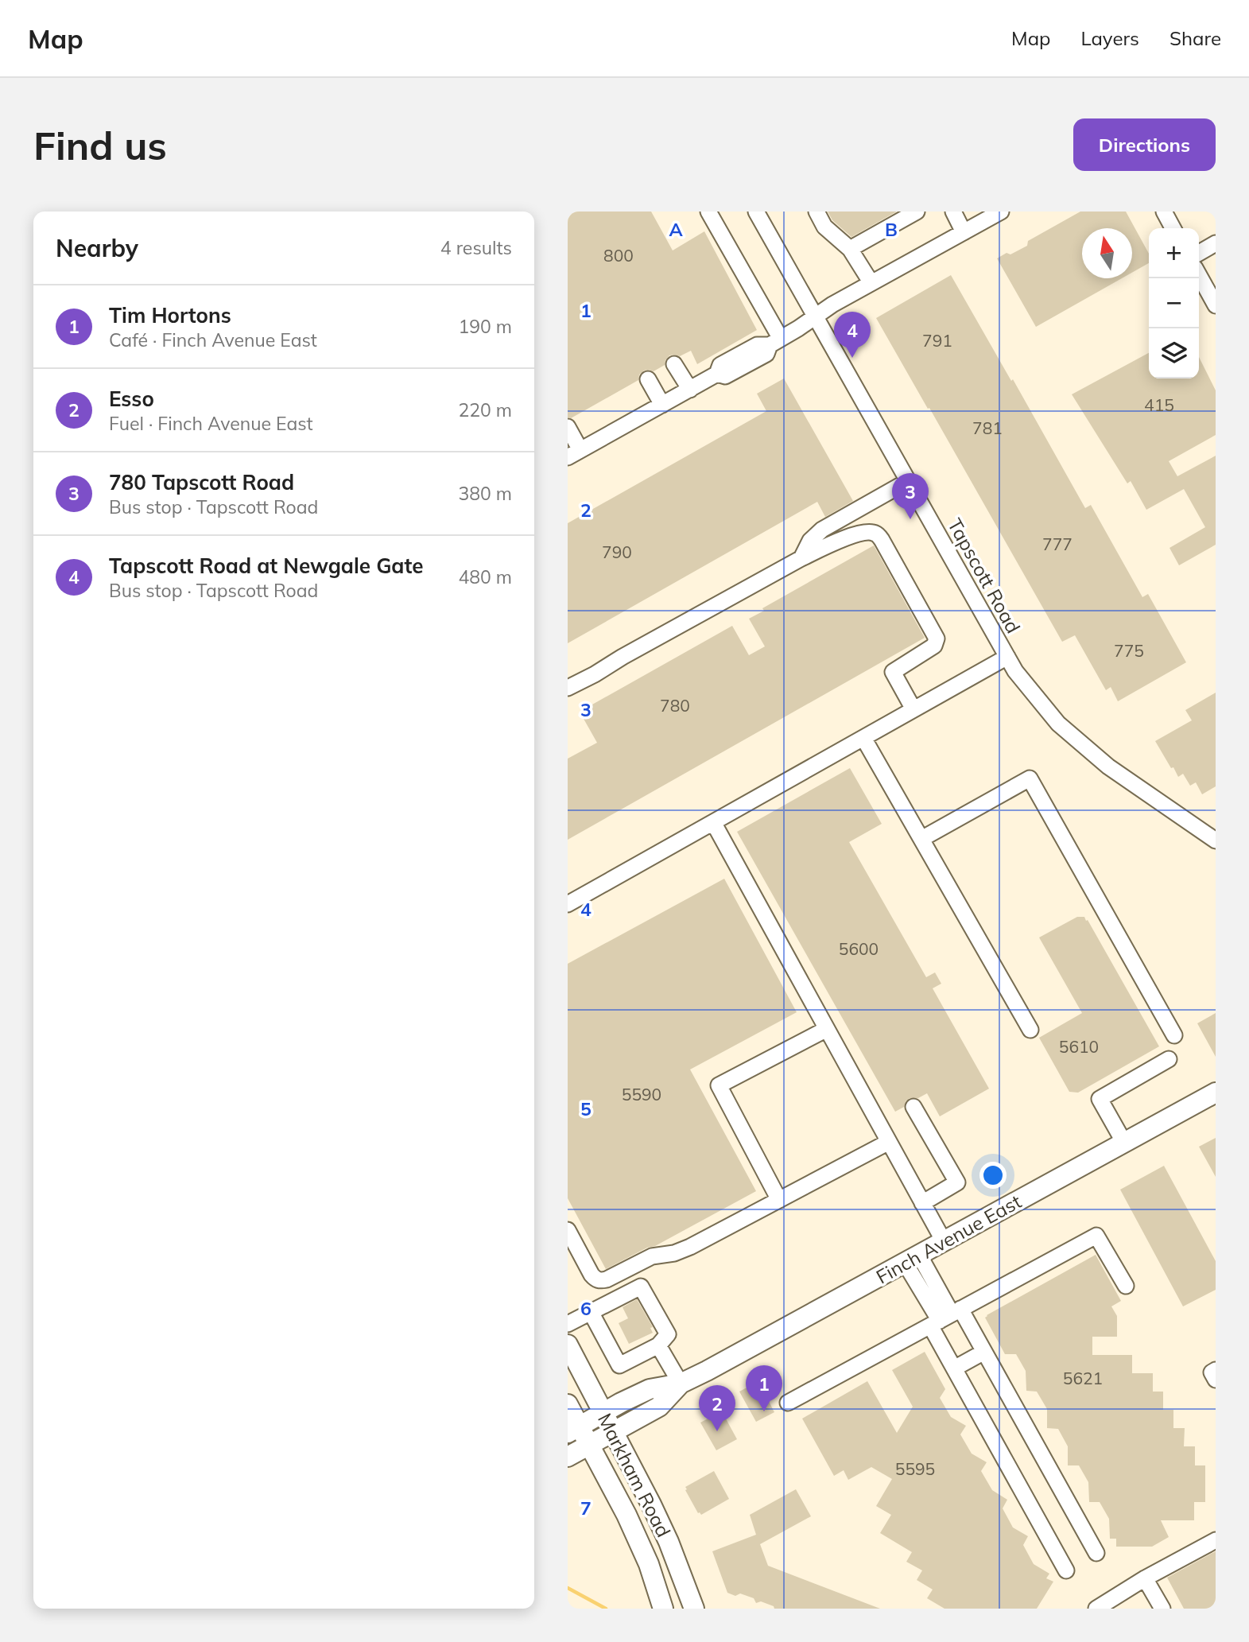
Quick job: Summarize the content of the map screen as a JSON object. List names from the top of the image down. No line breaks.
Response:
{"streets":{"main road":["Finch Avenue East","Markham Road"],"street":["Tapscott Road"]},"crossings":[["Finch Avenue East","Markham Road"]],"house_numbers":["800","791","415","781","777","790","775","780","5600","5610","5590","5621","5595"],"north":"top","page":{"header":"Map","nav":["Map","Layers","Share"],"buttons":"Directions","title":"Find us","heading":["Nearby","4 results"],"map_buttons":["+","−"],"list":[{"mark":"1","name":"Tim Hortons","note":"Café · Finch Avenue East","value":"190 m"},{"mark":"2","name":"Esso","note":"Fuel · Finch Avenue East","value":"220 m"},{"mark":"3","name":"780 Tapscott Road","note":"Bus stop · Tapscott Road","value":"380 m"},{"mark":"4","name":"Tapscott Road at Newgale Gate","note":"Bus stop · Tapscott Road","value":"480 m"}],"pins":["4","3","1","2"]},"grid":{"columns":["A","B"],"rows":["1","2","3","4","5","6","7"]}}
